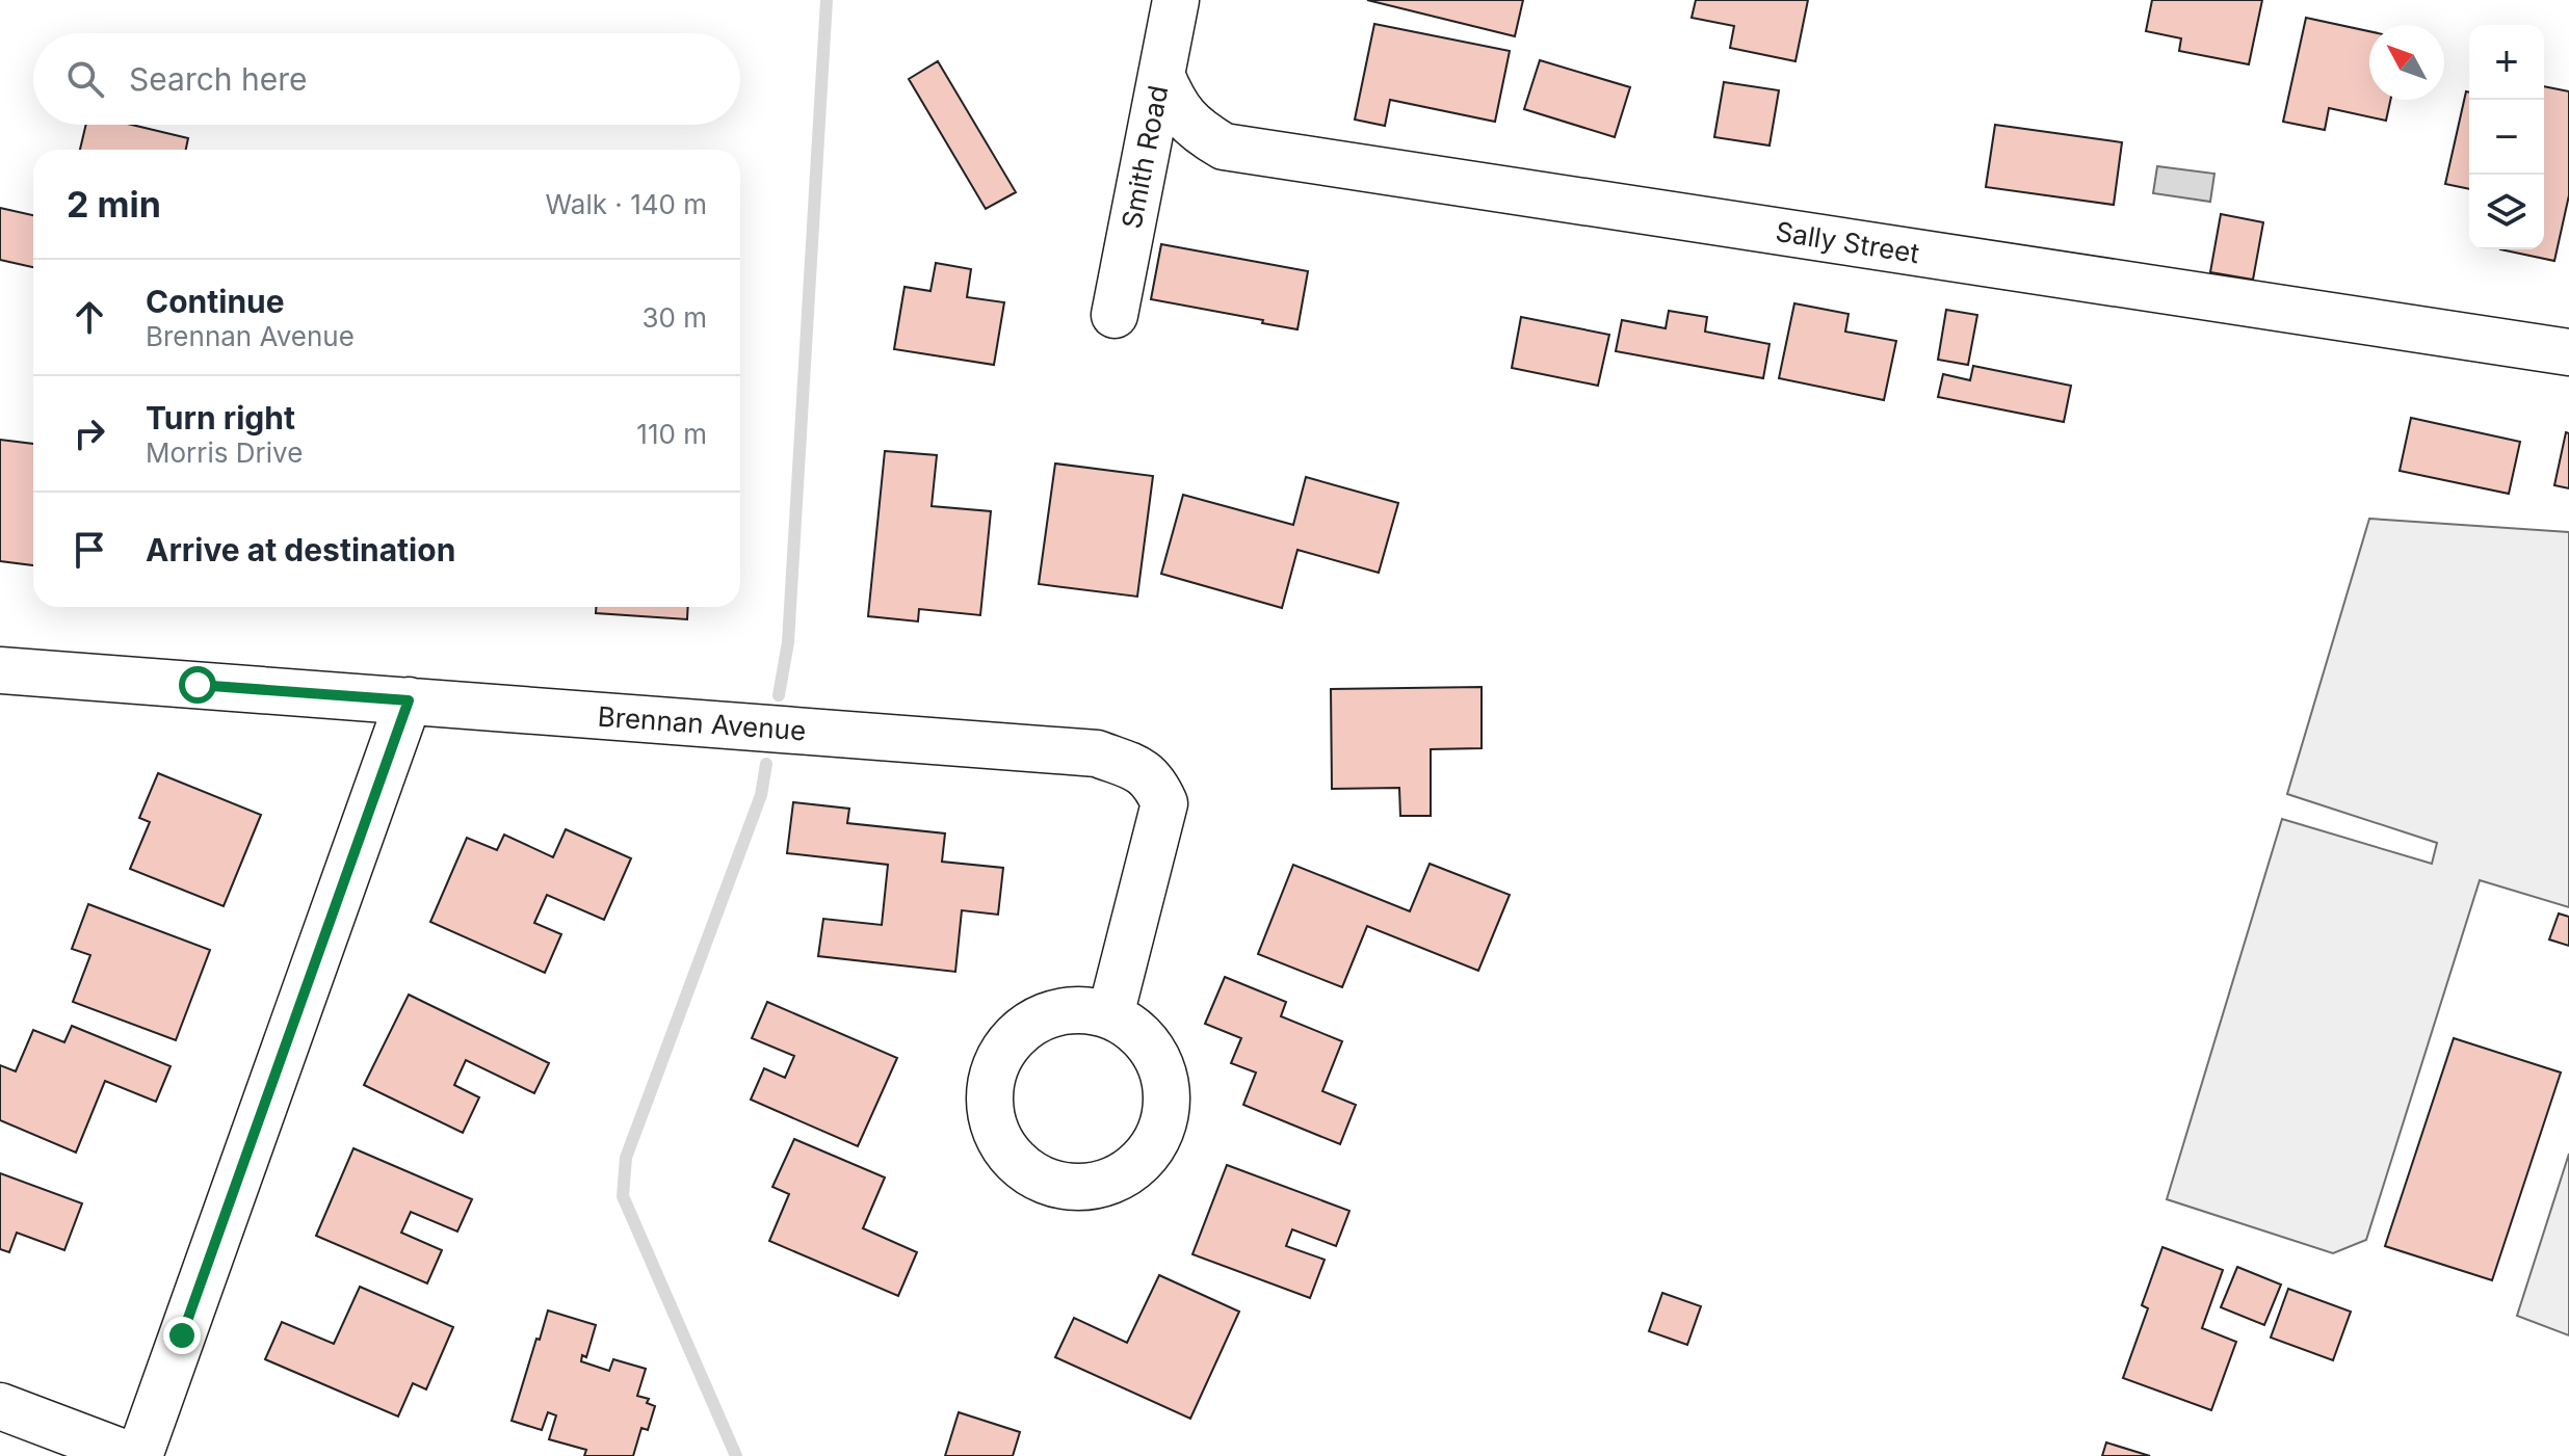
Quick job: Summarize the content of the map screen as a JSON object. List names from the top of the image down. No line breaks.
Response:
{"streets":{"street":["Smith Road","Sally Street","Brennan Avenue"]},"crossings":[["Smith Road","Sally Street"]],"north":"top left","page":{"map_buttons":["+","−"],"search":"Search here","heading":["2 min","Walk · 140 m"],"list":[["Continue","Brennan Avenue","30 m"],["Turn right","Morris Drive","110 m"],"Arrive at destination"]}}
